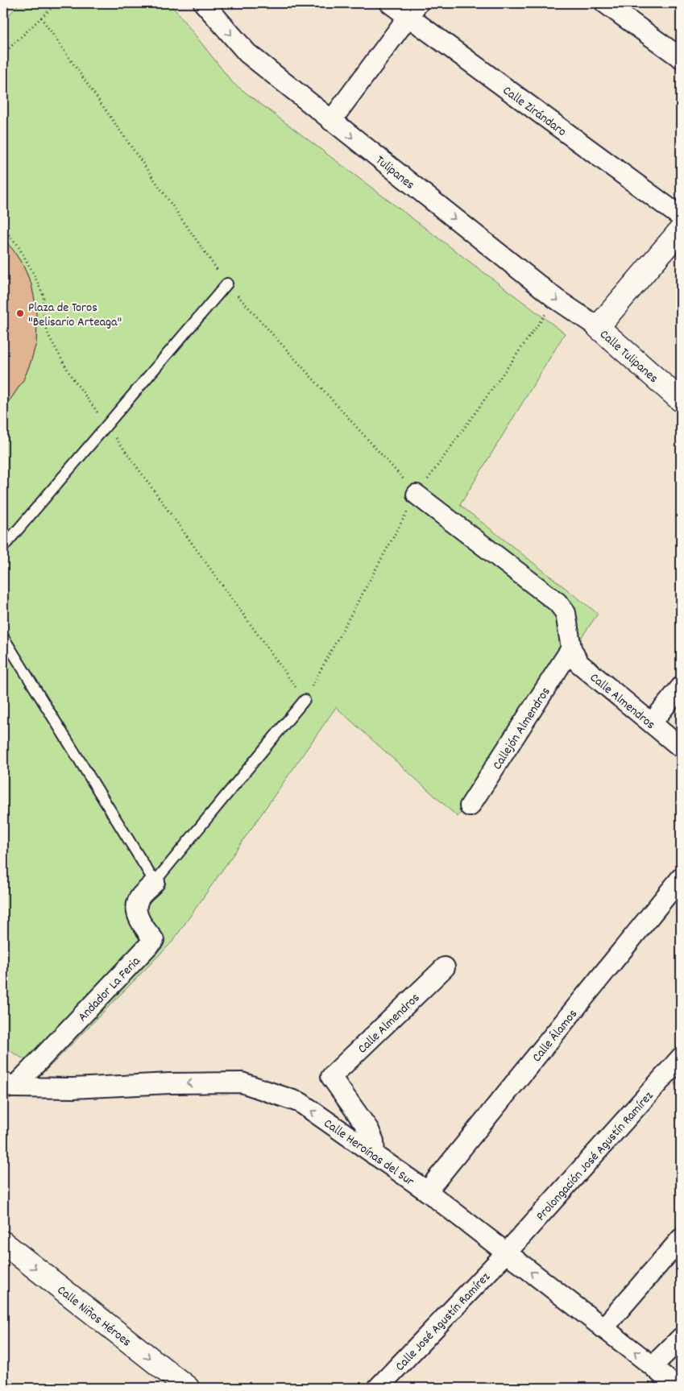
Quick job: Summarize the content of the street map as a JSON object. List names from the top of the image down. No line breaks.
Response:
{"streets":{"street":["Calle Zirándaro","Tulipanes","Calle Tulipanes","Calle Almendros","Callejón Almendros","Andador La Feria","Calle Álamos","Calle Heroínas del Sur","Prolongación José Agustín Ramírez","Calle Niños Héroes","Calle José Agustín Ramírez"]},"crossings":[["Tulipanes","Calle Tulipanes"],["Calle Almendros","Callejón Almendros"],["Calle Almendros","Calle Heroínas del Sur"],["Andador La Feria","Calle Heroínas del Sur"],["Calle Álamos","Calle Heroínas del Sur"],["Calle Heroínas del Sur","Prolongación José Agustín Ramírez"],["Calle Heroínas del Sur","Calle José Agustín Ramírez"],["Prolongación José Agustín Ramírez","Calle José Agustín Ramírez"]],"one_way":["Tulipanes","Calle Heroínas del Sur","Calle Niños Héroes"],"places":["Plaza de Toros \"Belisario Arteaga\""]}
